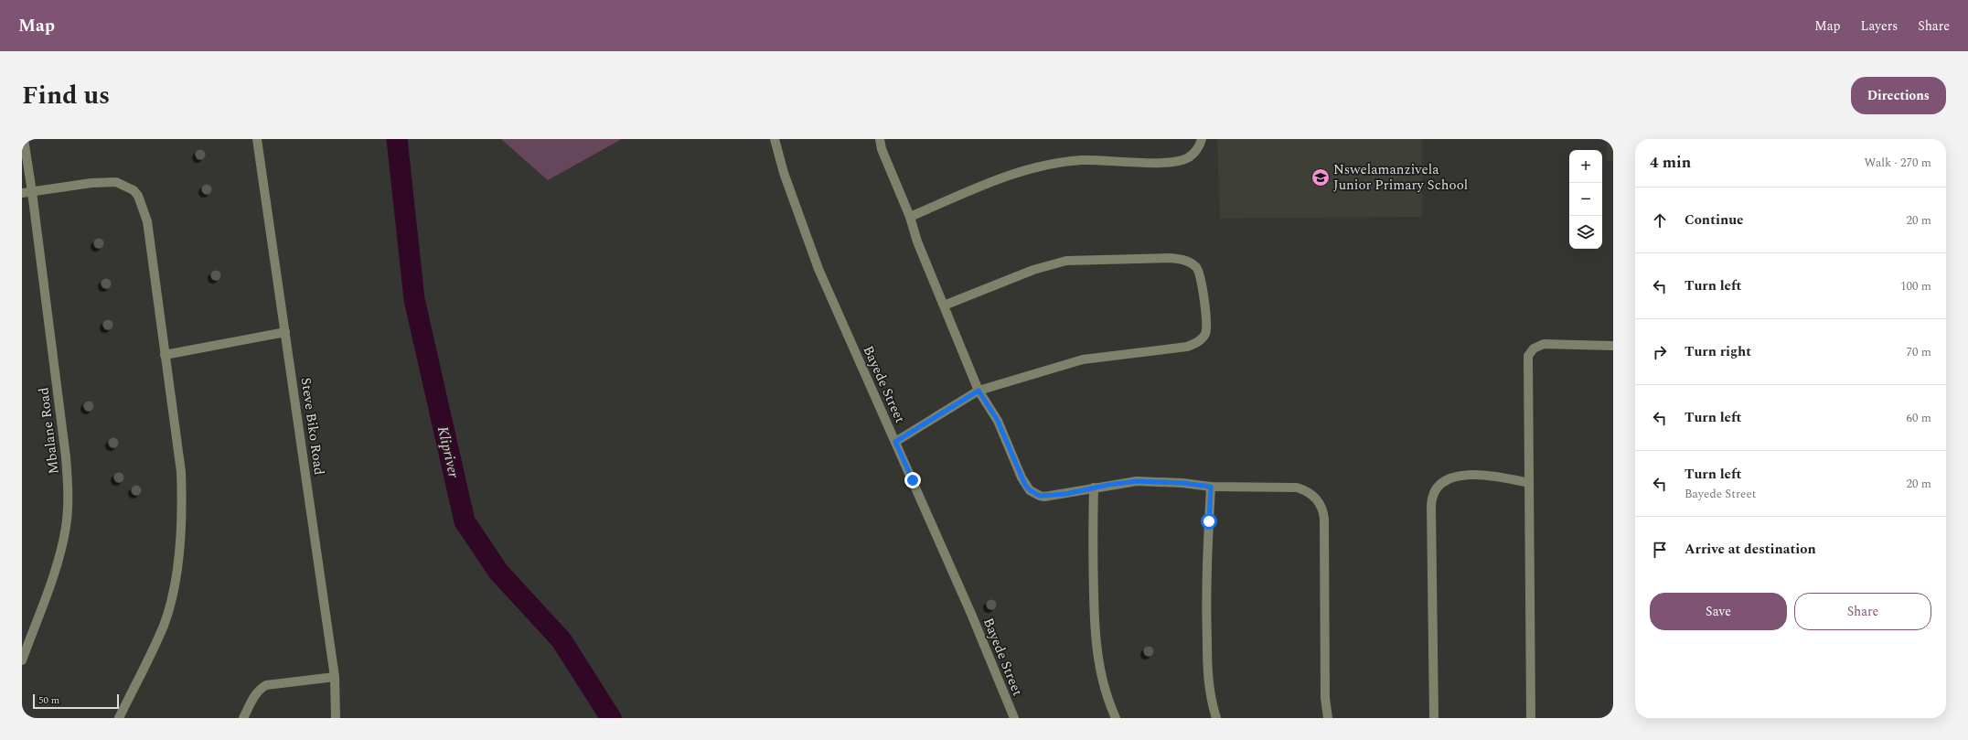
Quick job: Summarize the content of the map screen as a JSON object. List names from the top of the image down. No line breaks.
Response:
{"streets":{"street":["Bayede Street","Steve Biko Road","Mbalane Road"]},"water":["Klipriver"],"places":{"school or university":["Nswelamanzivela Junior Primary School"]},"scale_bar":"50 m","page":{"header":"Map","nav":["Map","Layers","Share"],"title":"Find us","buttons":["Directions",["Save","Share"]],"heading":["4 min","Walk · 270 m"],"map_buttons":["+","−"],"list":[["Continue","20 m"],["Turn left","100 m"],["Turn right","70 m"],["Turn left","60 m"],["Turn left","Bayede Street","20 m"],"Arrive at destination"],"scale":"50 m"}}
